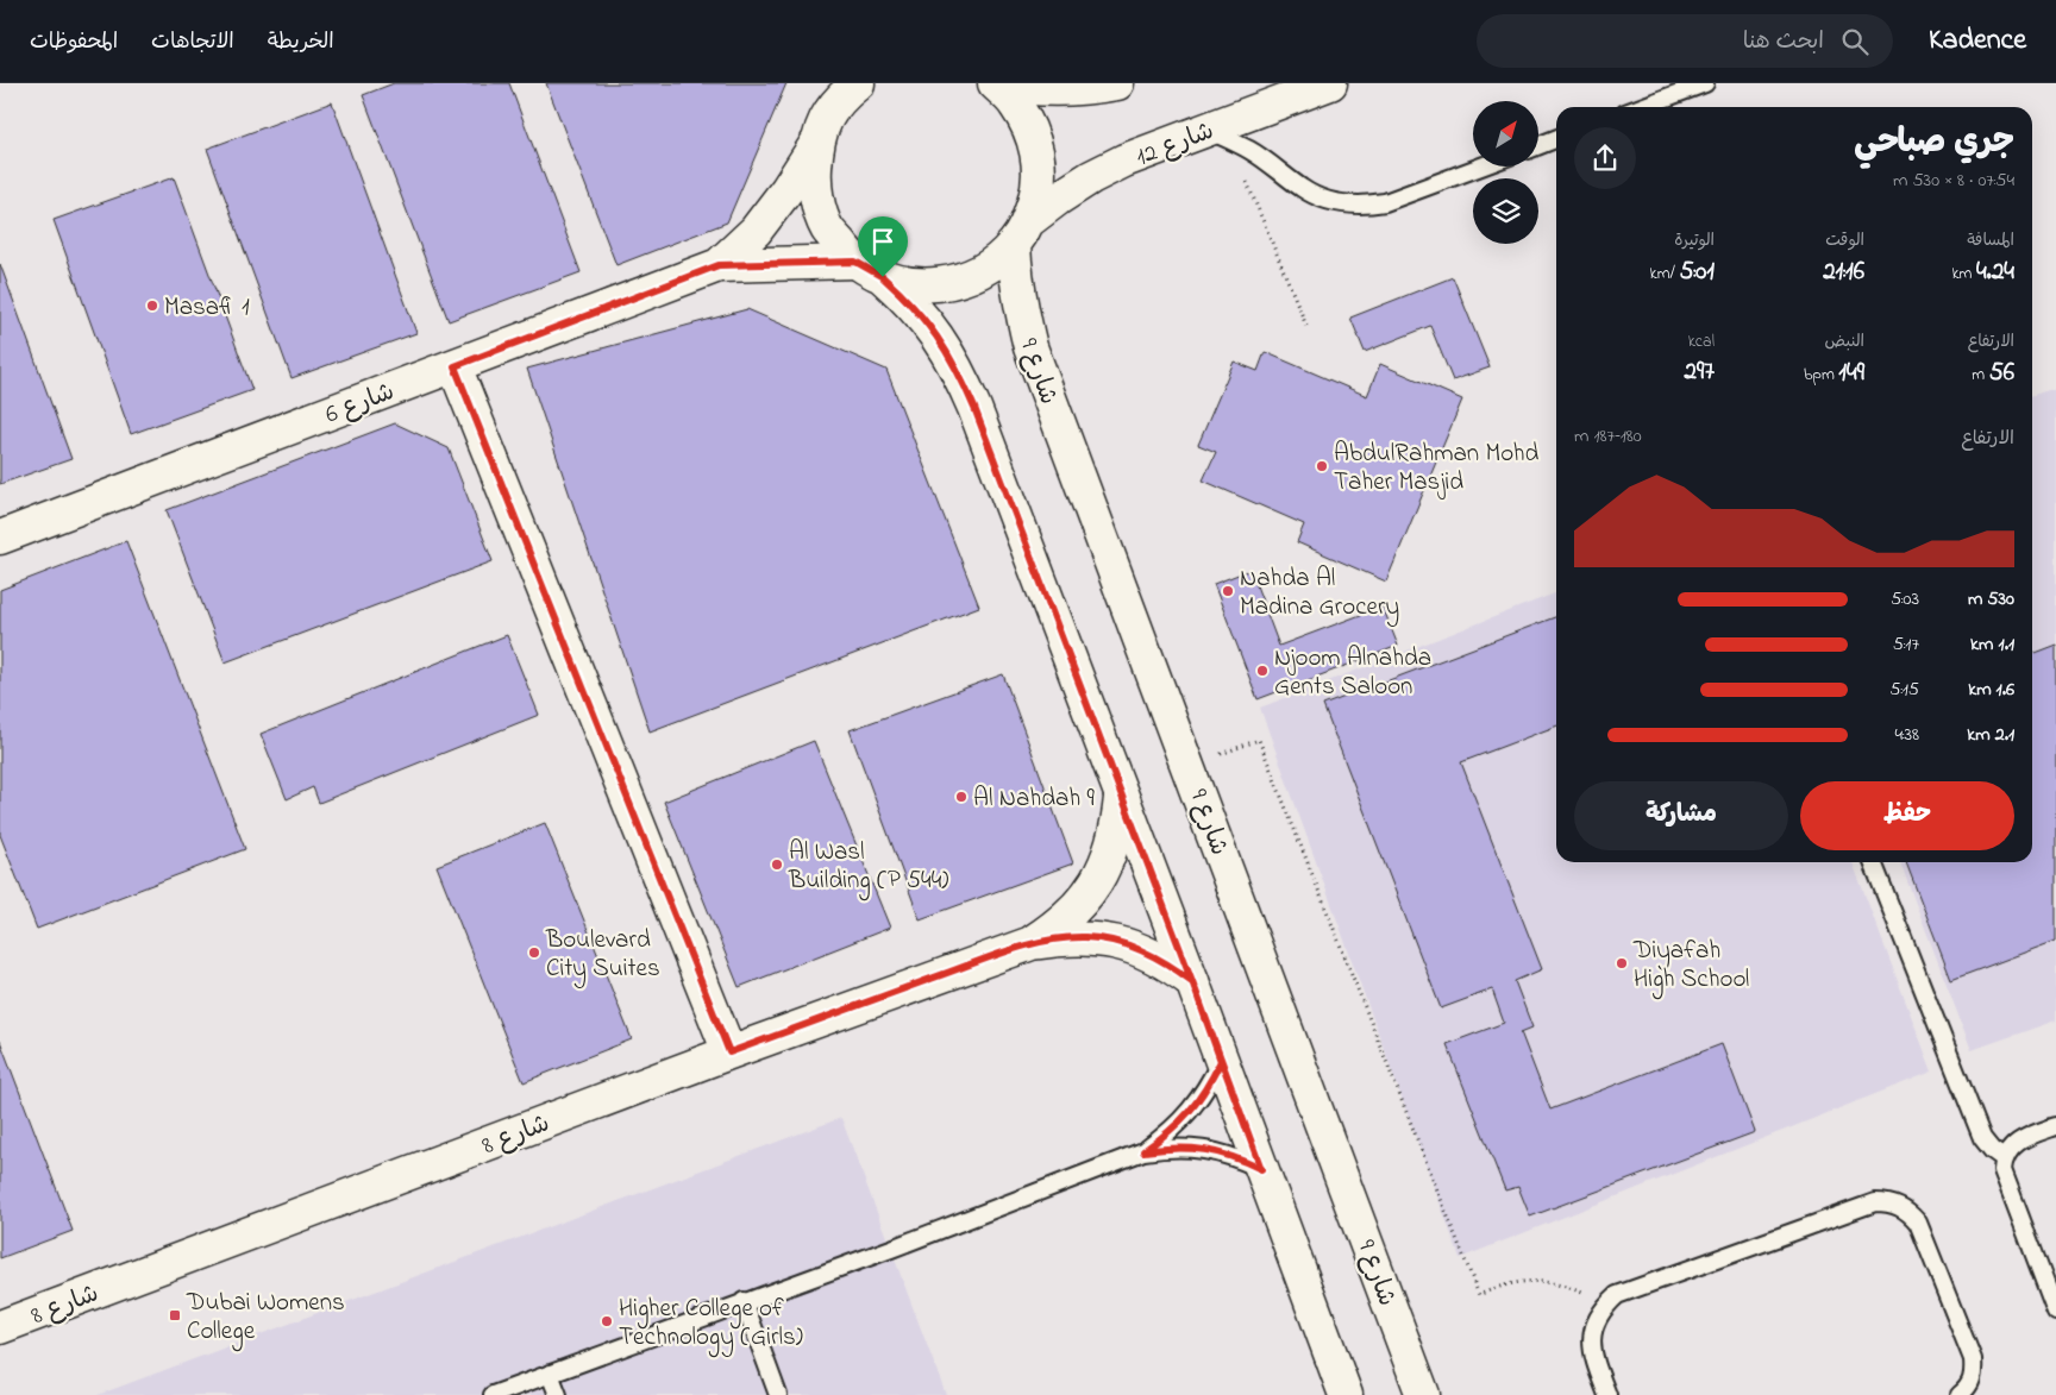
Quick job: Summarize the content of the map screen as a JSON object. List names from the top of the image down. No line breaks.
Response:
{"streets":{"street":["شارع 12","شارع 9","شارع 6","شارع 8"]},"crossings":[["شارع 12","شارع 9"]],"places":{"other":["Masafi 1","AbdulRahman Mohd Taher Masjid","Nahda Al Madina Grocery","Njoom Alnahda Gents Saloon","Al Nahdah 9","Al Wasl Building (P 544)","Boulevard City Suites","Diyafah High School","Higher College of Technology (Girls)"],"transit":["Dubai Womens College"]},"north":"top right","page":{"header":"Kadence","search":"ابحث هنا","nav":["الخريطة","الاتجاهات","المحفوظات"],"heading":["جري صباحي","07:54 · 8 × 530 m"],"stats":[["المسافة","4.24 km"],["الوقت","21:16"],["الوتيرة","5:01 /km"],["الارتفاع","56 m"],["النبض","149 bpm"],["kcal","297"]],"chart":["الارتفاع","180–187 m"],"list":[{"name":"530 m","note":"5:03"},{"name":"1.1 km","note":"5:17"},{"name":"1.6 km","note":"5:15"},{"name":"2.1 km","note":"4:38"}],"buttons":["حفظ","مشاركة"]}}
